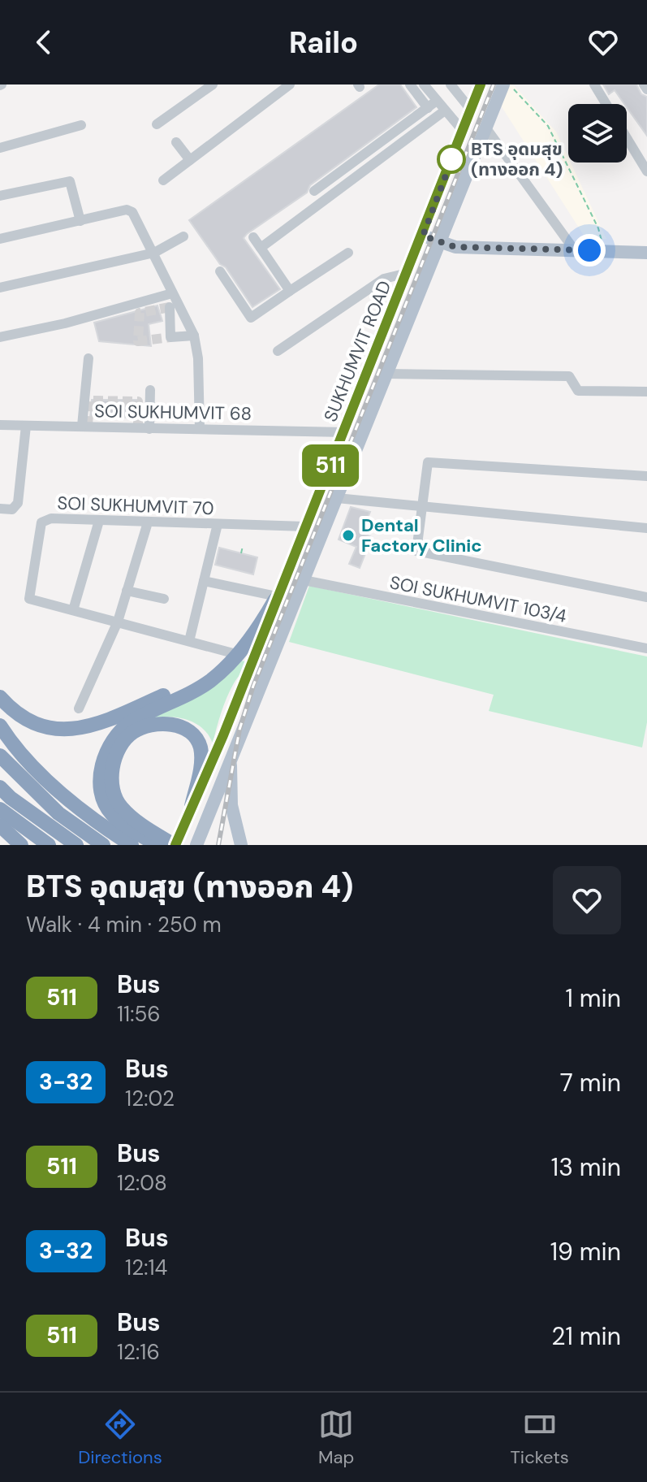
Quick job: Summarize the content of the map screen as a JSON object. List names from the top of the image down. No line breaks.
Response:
{"streets":{"main road":["SUKHUMVIT ROAD"],"street":["SOI SUKHUMVIT 68","SOI SUKHUMVIT 70","SOI SUKHUMVIT 103/4"]},"crossings":[["SUKHUMVIT ROAD","SOI SUKHUMVIT 68"],["SUKHUMVIT ROAD","SOI SUKHUMVIT 70"],["SUKHUMVIT ROAD","SOI SUKHUMVIT 103/4"]],"places":["BTS อุดมสุข (ทางออก 4)","Dental Factory Clinic"],"lines":["bus line 511"],"page":{"header":"Railo","on_map":"511","heading":["BTS อุดมสุข (ทางออก 4)","Walk · 4 min · 250 m"],"list":[{"mark":"511","name":"Bus","note":"11:56","value":"1 min"},{"mark":"3-32","name":"Bus","note":"12:02","value":"7 min"},{"mark":"511","name":"Bus","note":"12:08","value":"13 min"},{"mark":"3-32","name":"Bus","note":"12:14","value":"19 min"},{"mark":"511","name":"Bus","note":"12:16","value":"21 min"}],"tabs":["Directions","Map","Tickets"]}}
